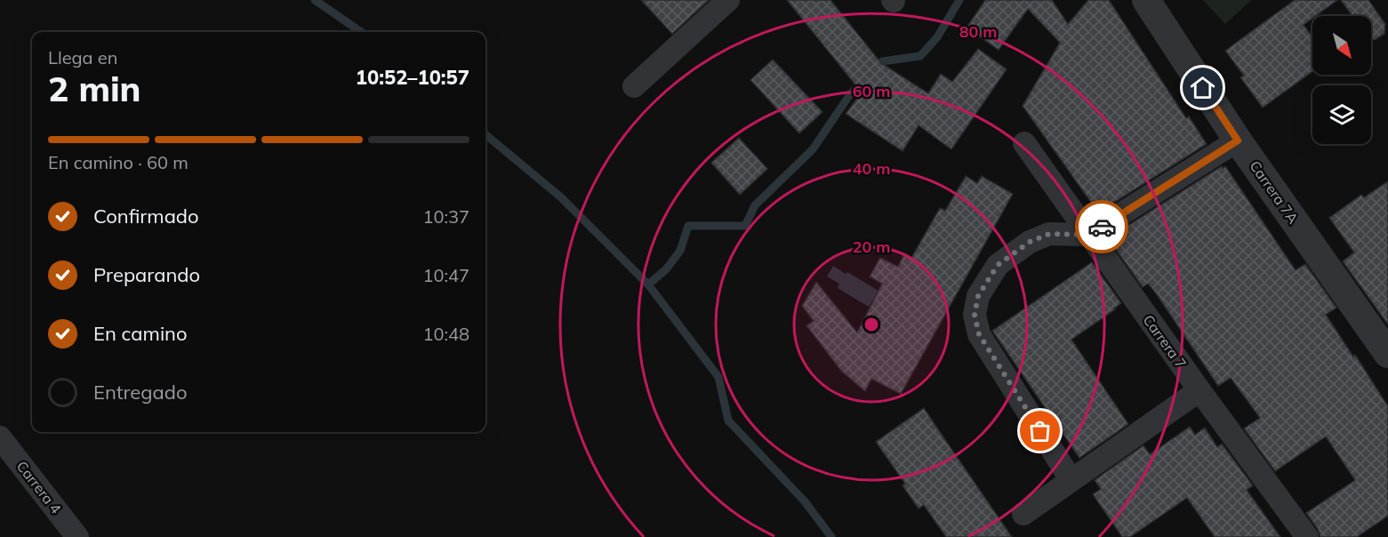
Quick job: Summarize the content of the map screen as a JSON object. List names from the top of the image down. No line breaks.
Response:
{"streets":{"street":["Carrera 7A","Carrera 7","Carrera 4"]},"north":"bottom right","page":{"heading":["2 min","Llega en","10:52–10:57"],"bar":"En camino · 60 m","list":[["Confirmado","10:37"],["Preparando","10:47"],["En camino","10:48"],"Entregado"]},"rings":["80 m","60 m","40 m","20 m"]}
